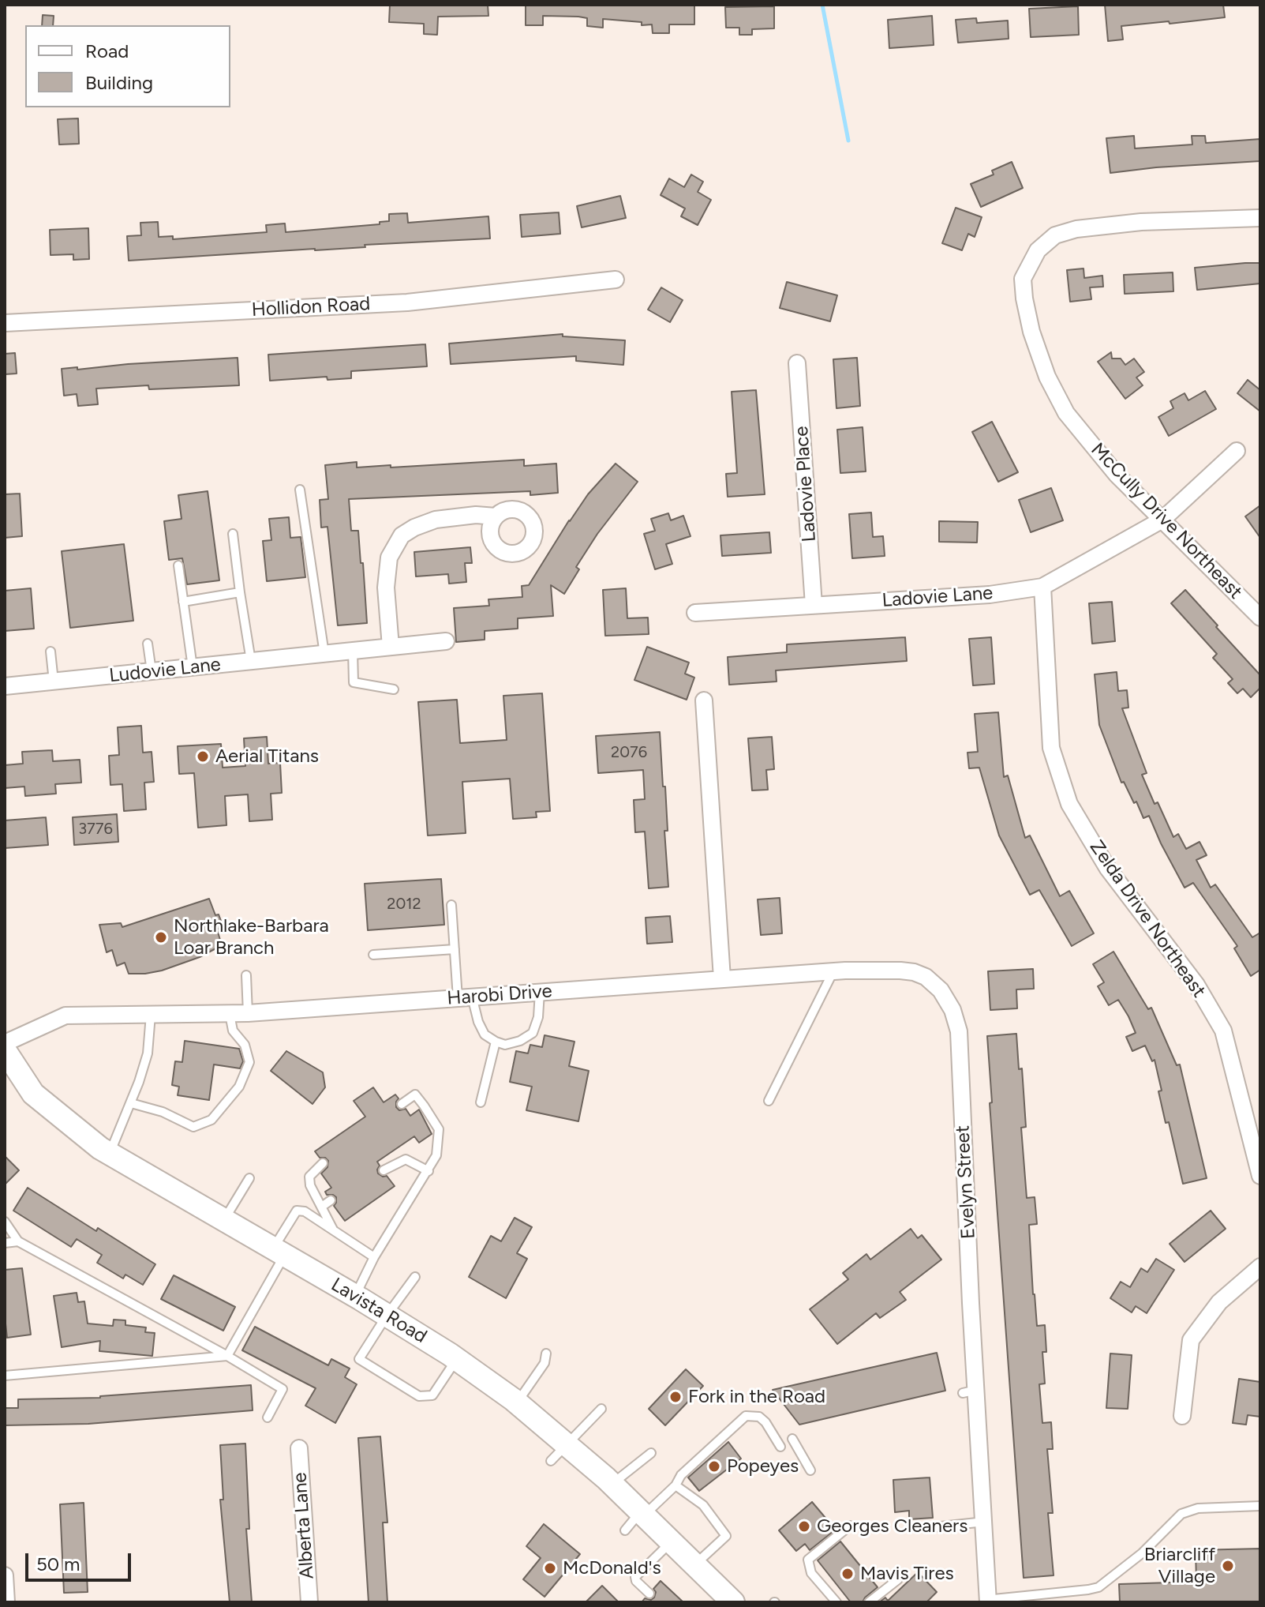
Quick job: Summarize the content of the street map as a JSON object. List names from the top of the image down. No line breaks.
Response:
{"streets":{"main road":["Lavista Road"],"street":["Hollidon Road","Ladovie Place","McCully Drive Northeast","Ladovie Lane","Ludovie Lane","Zelda Drive Northeast","Harobi Drive","Evelyn Street","Alberta Lane"]},"crossings":[["Ladovie Place","Ladovie Lane"],["McCully Drive Northeast","Ladovie Lane"],["Ladovie Lane","Zelda Drive Northeast"],["Harobi Drive","Evelyn Street"]],"places":["Aerial Titans","Northlake-Barbara Loar Branch","Fork in the Road","Popeyes","Georges Cleaners","Briarcliff Village","McDonald's","Mavis Tires"],"house_numbers":["2076","3776","2012"],"legend":["Road","Building"],"scale_bar":"50 m"}
